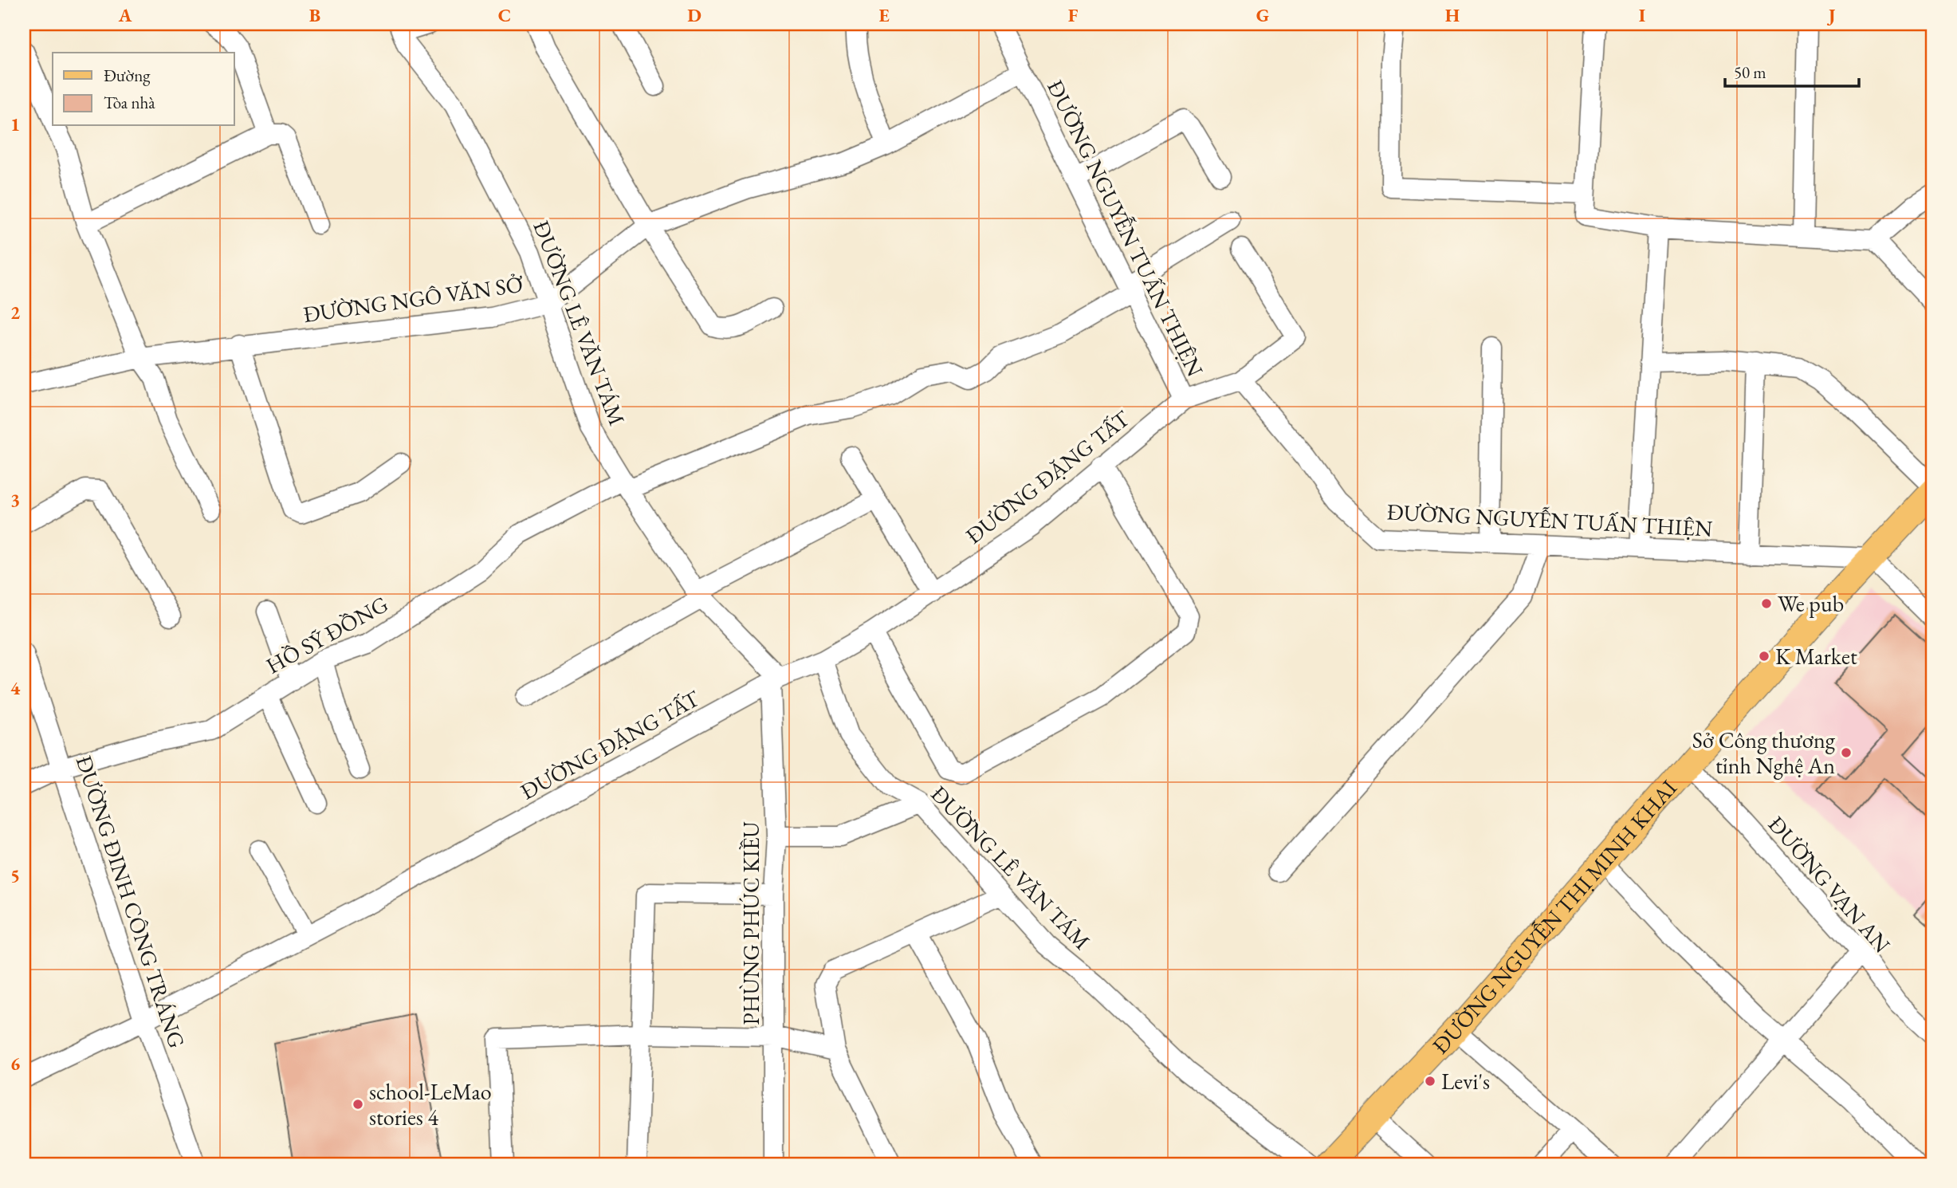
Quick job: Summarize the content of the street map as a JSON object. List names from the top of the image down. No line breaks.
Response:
{"streets":{"main road":["ĐƯỜNG NGUYỄN THỊ MINH KHAI"],"street":["ĐƯỜNG NGUYỄN TUẤN THIỆN","ĐƯỜNG NGÔ VĂN SỞ","ĐƯỜNG LÊ VĂN TÁM","ĐƯỜNG ĐẶNG TẤT","HỒ SỸ ĐỒNG","ĐƯỜNG VẠN AN","ĐƯỜNG ĐINH CÔNG TRÁNG","PHÙNG PHÚC KIỀU"]},"crossings":[["ĐƯỜNG NGUYỄN TUẤN THIỆN","ĐƯỜNG NGÔ VĂN SỞ"],["ĐƯỜNG NGUYỄN TUẤN THIỆN","ĐƯỜNG ĐẶNG TẤT"],["ĐƯỜNG NGUYỄN TUẤN THIỆN","HỒ SỸ ĐỒNG"],["ĐƯỜNG NGUYỄN TUẤN THIỆN","ĐƯỜNG NGUYỄN THỊ MINH KHAI"],["ĐƯỜNG NGÔ VĂN SỞ","ĐƯỜNG LÊ VĂN TÁM"],["ĐƯỜNG LÊ VĂN TÁM","ĐƯỜNG ĐẶNG TẤT"],["ĐƯỜNG LÊ VĂN TÁM","HỒ SỸ ĐỒNG"],["ĐƯỜNG LÊ VĂN TÁM","PHÙNG PHÚC KIỀU"],["ĐƯỜNG ĐẶNG TẤT","ĐƯỜNG ĐINH CÔNG TRÁNG"],["ĐƯỜNG ĐẶNG TẤT","PHÙNG PHÚC KIỀU"],["HỒ SỸ ĐỒNG","ĐƯỜNG ĐINH CÔNG TRÁNG"],["ĐƯỜNG VẠN AN","ĐƯỜNG NGUYỄN THỊ MINH KHAI"]],"places":["We pub","K Market","Sở Công thương tỉnh Nghệ An","Levi's","school-LeMao stories 4"],"legend":["Đường","Tòa nhà"],"scale_bar":"50 m","grid":{"columns":["A","B","C","D","E","F","G","H","I","J"],"rows":["1","2","3","4","5","6"]}}
